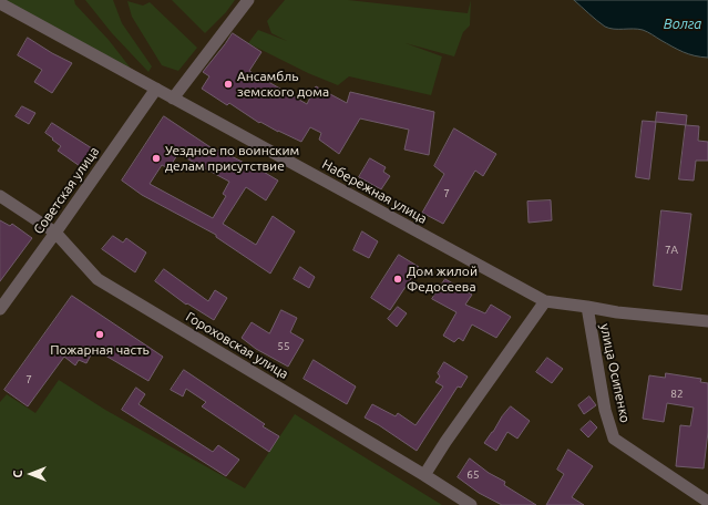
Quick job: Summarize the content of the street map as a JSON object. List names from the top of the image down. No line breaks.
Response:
{"streets":{"street":["Советская улица","Набережная улица","Гороховская улица","улица Осипенко"]},"crossings":[["Советская улица","Набережная улица"],["Советская улица","Гороховская улица"],["Набережная улица","улица Осипенко"]],"water":["Волга"],"places":["Ансамбль земского дома","Уездное по воинским делам присутствие","Дом жилой Федосеева","Пожарная часть"],"house_numbers":["7","7А","55","7","82","65"],"north":"left"}
